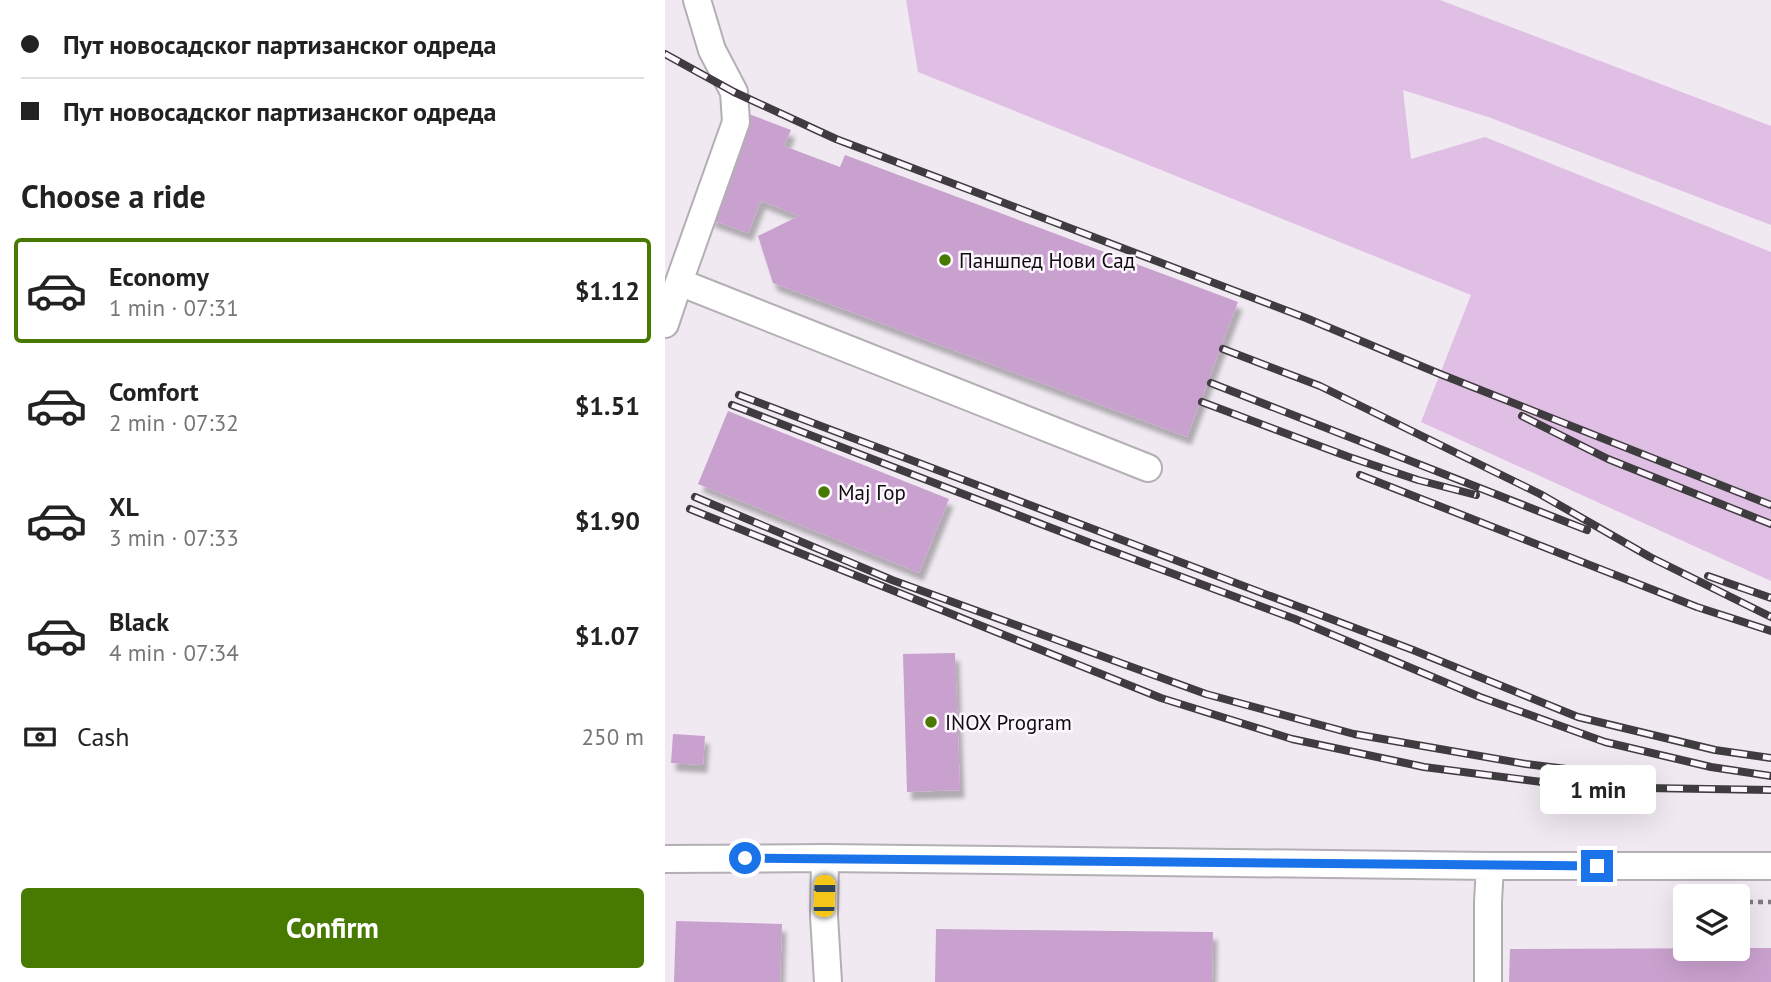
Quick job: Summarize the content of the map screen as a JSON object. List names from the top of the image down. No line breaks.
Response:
{"places":["Паншпед Нови Сад","Мај Гор","INOX Program"],"page":{"banner":["Пут новосадског партизанског одреда","Пут новосадског партизанског одреда"],"heading":"Choose a ride","list":[{"name":"Economy","note":"1 min · 07:31","value":"$1.12"},{"name":"Comfort","note":"2 min · 07:32","value":"$1.51"},{"name":"XL","note":"3 min · 07:33","value":"$1.90"},{"name":"Black","note":"4 min · 07:34","value":"$1.07"}],"pay":["Cash","250 m"],"bubble":"1 min","buttons":"Confirm"}}
